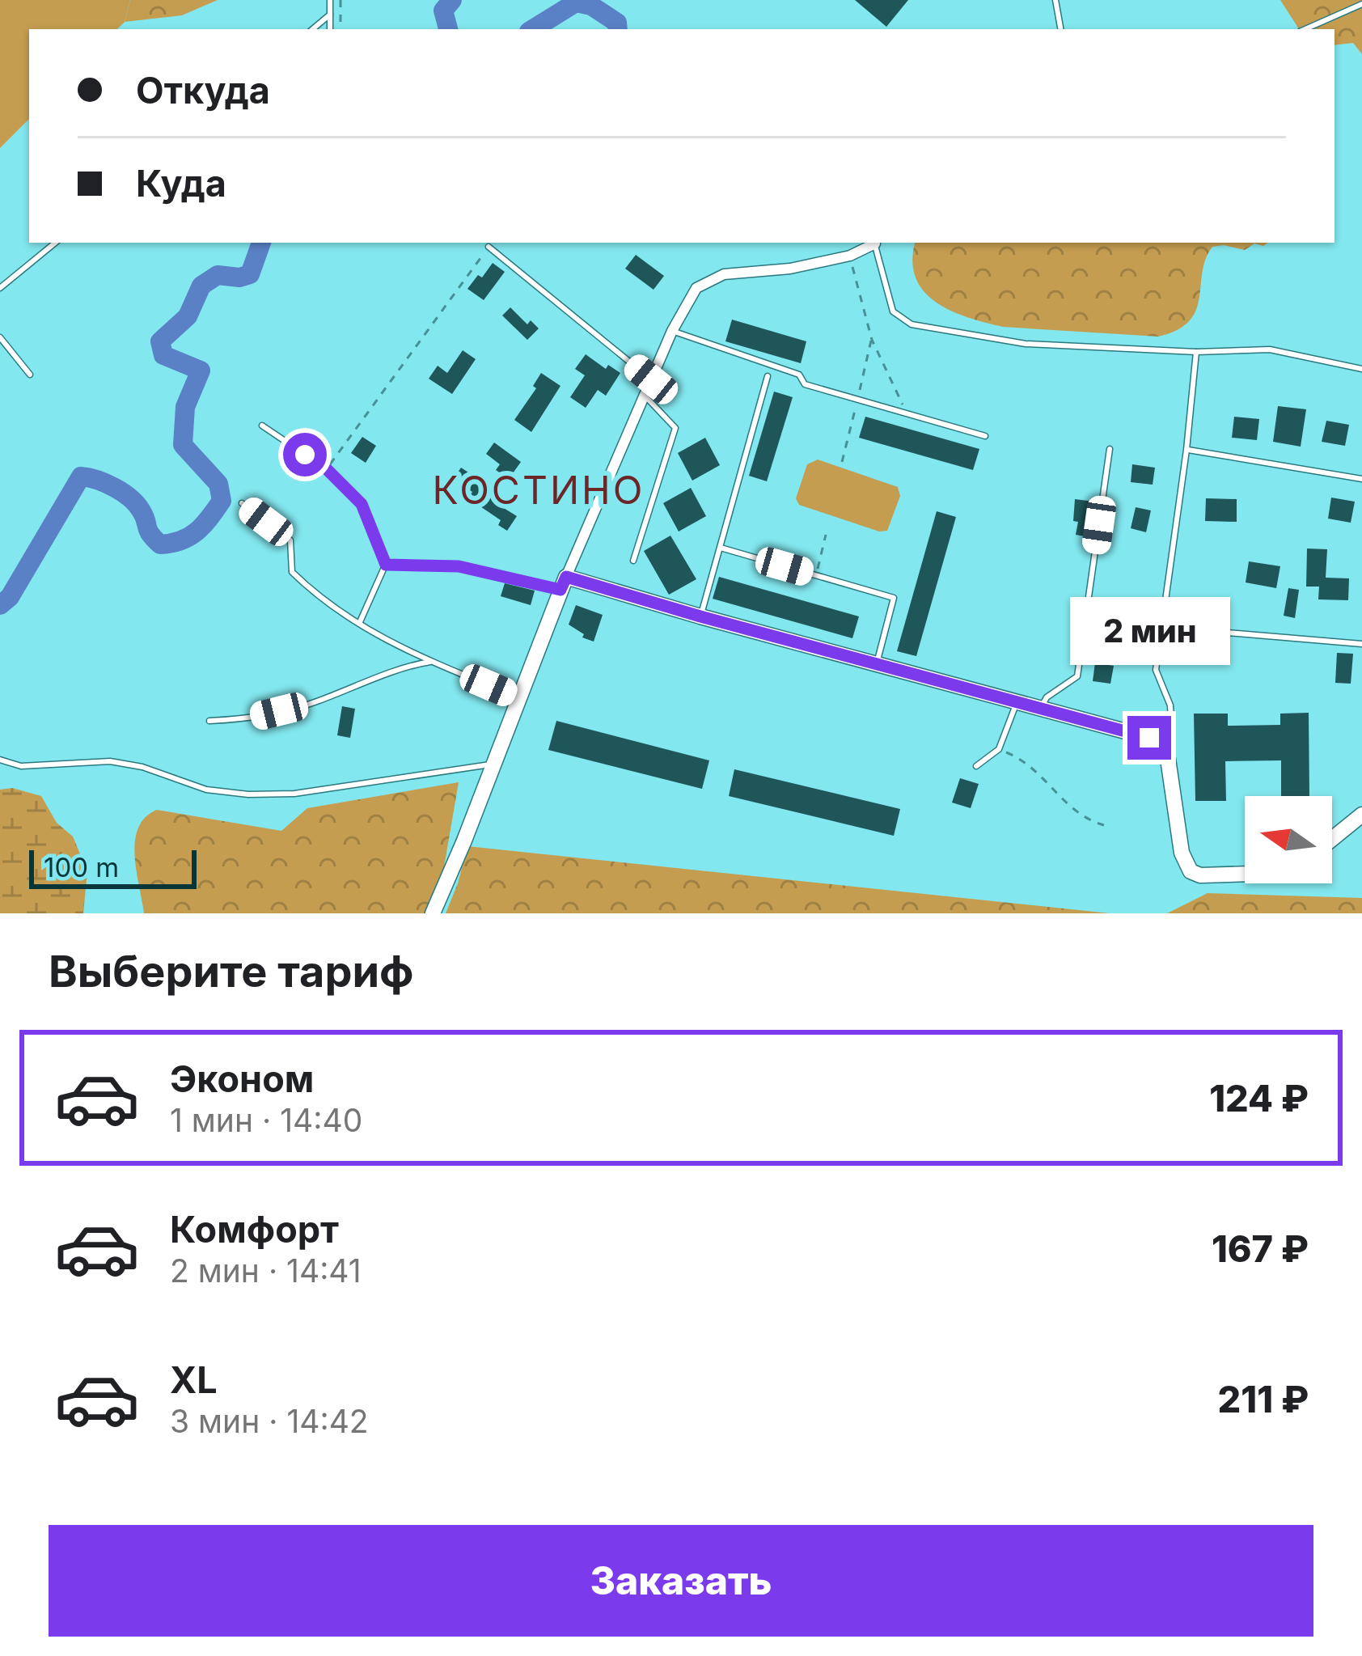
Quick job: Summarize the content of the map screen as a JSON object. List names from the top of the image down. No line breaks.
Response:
{"districts":["КОСТИНО"],"scale_bar":"100 m","north":"left","page":{"banner":["Откуда","Куда"],"bubble":"2 мин","scale":"100 m","heading":"Выберите тариф","list":[{"name":"Эконом","note":"1 мин · 14:40","value":"124 ₽"},{"name":"Комфорт","note":"2 мин · 14:41","value":"167 ₽"},{"name":"XL","note":"3 мин · 14:42","value":"211 ₽"}],"buttons":"Заказать"}}
